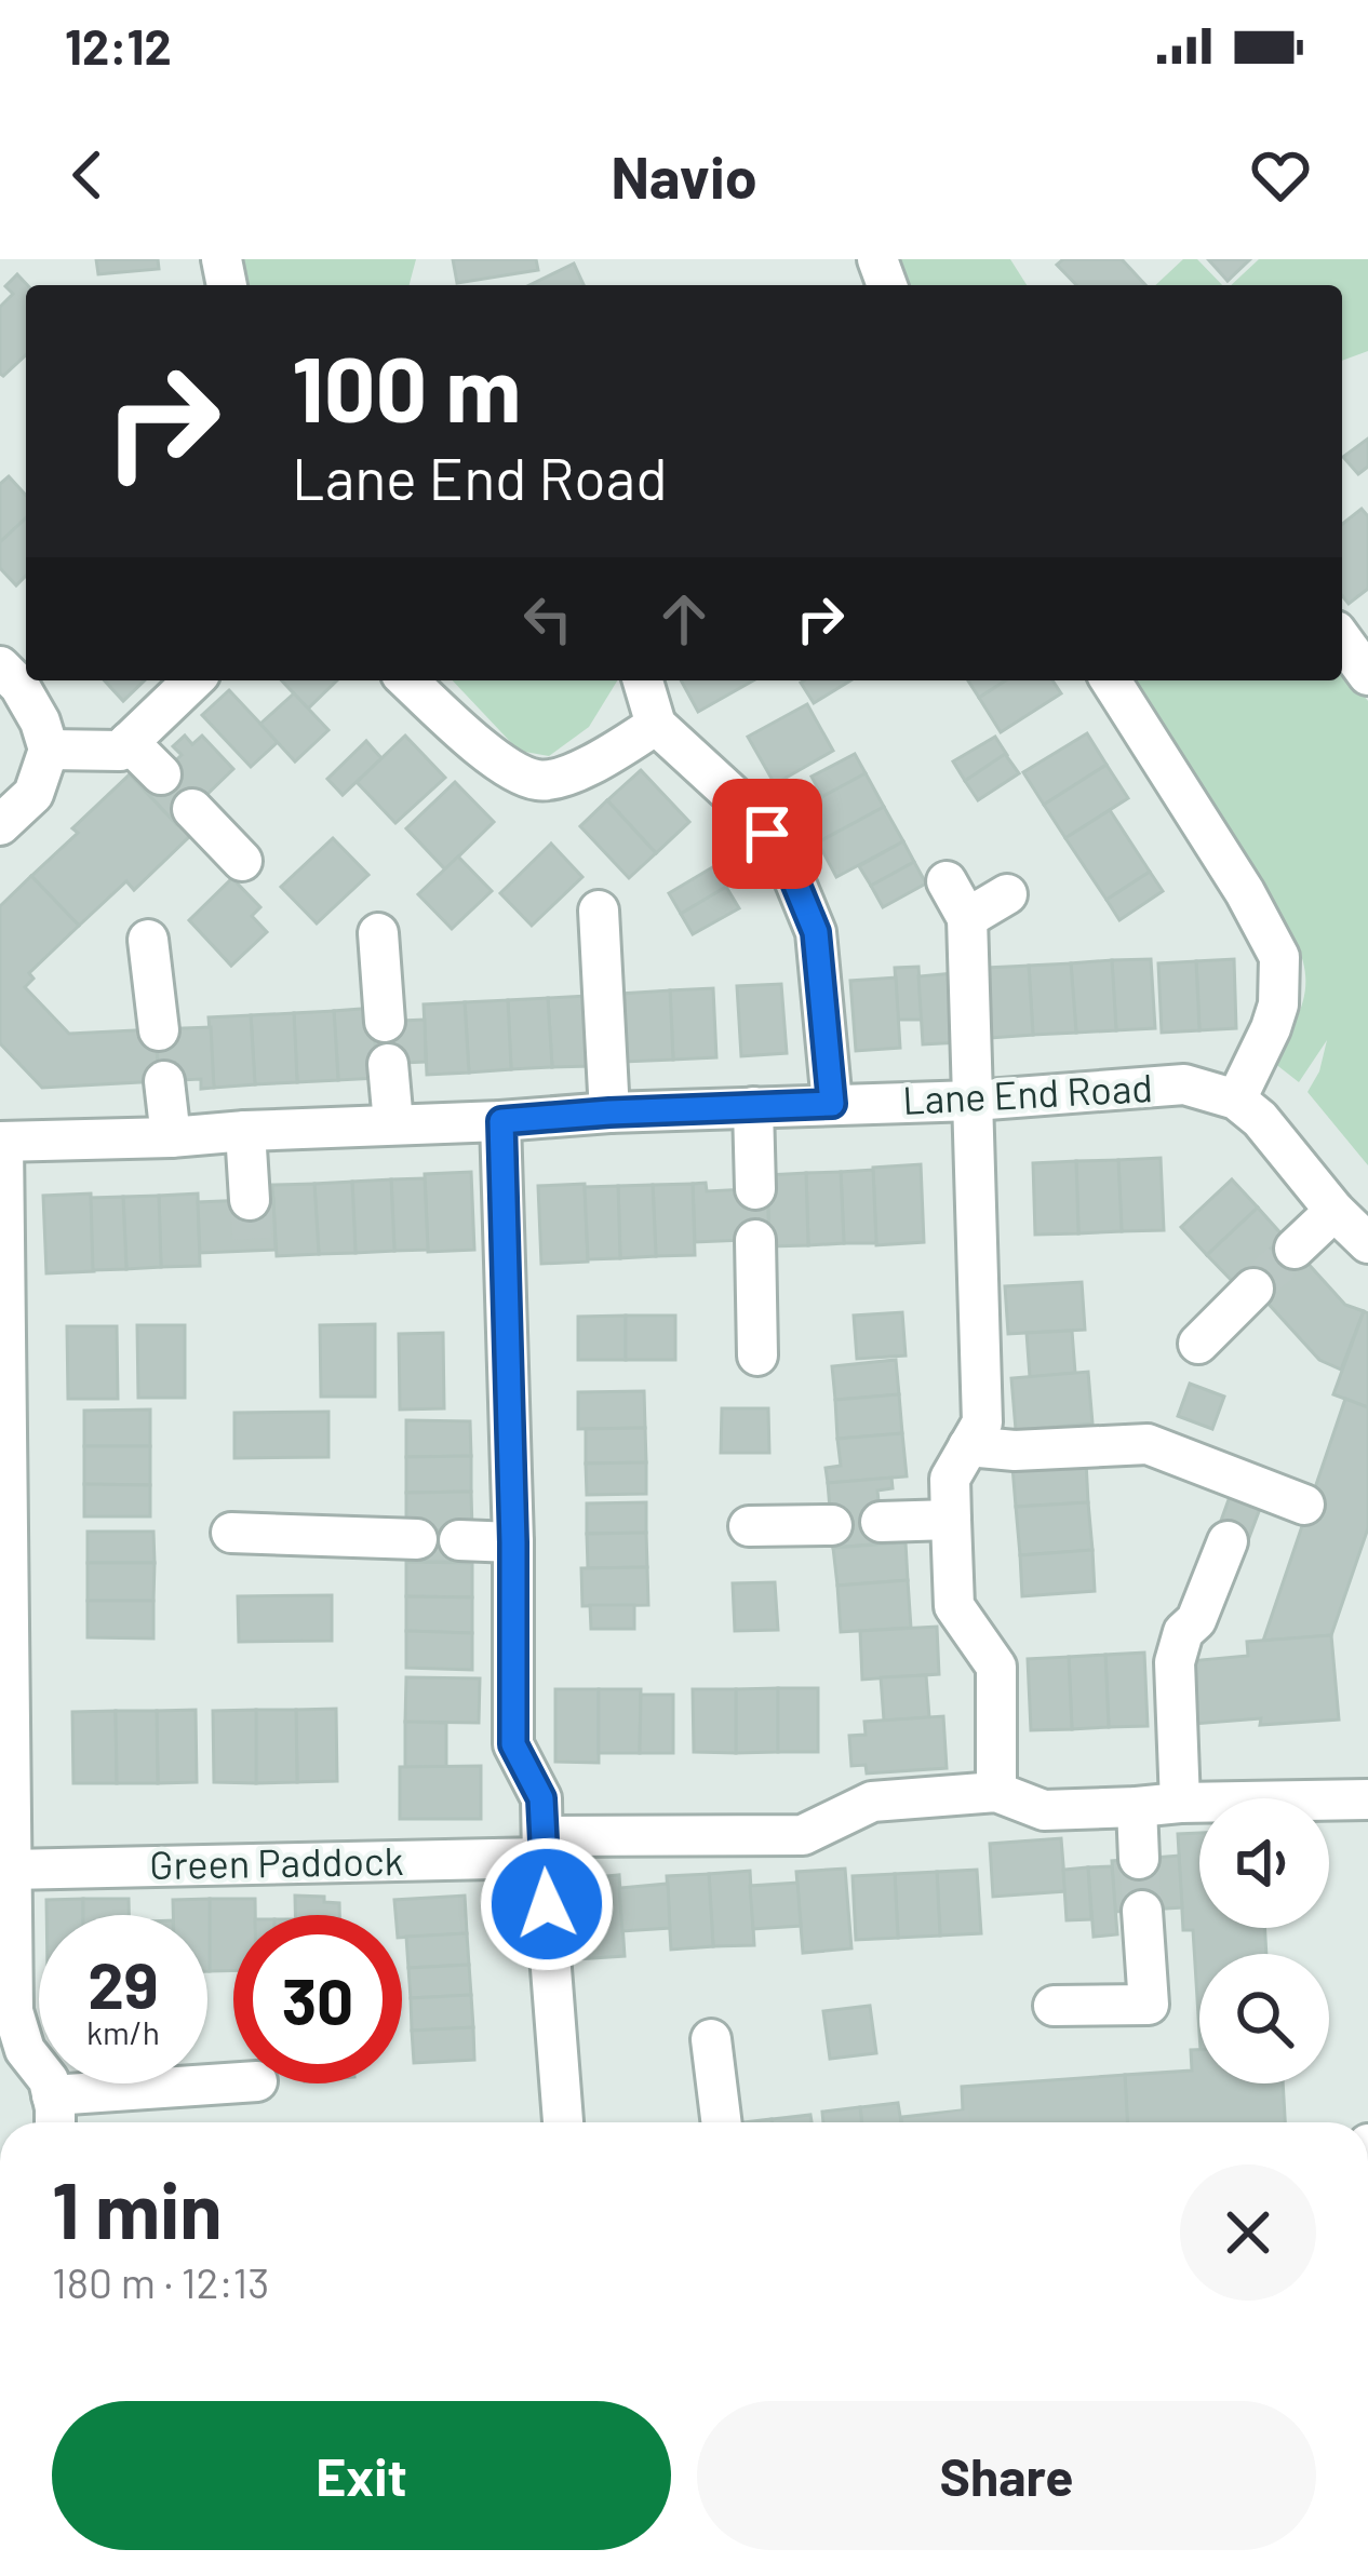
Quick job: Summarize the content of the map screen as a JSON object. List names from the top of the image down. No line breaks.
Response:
{"streets":{"street":["Lane End Road","Green Paddock"]},"page":{"status":"12:12","header":"Navio","turn":["100 m","Lane End Road"],"speed":"29 km/h","limit":"30","heading":["1 min","180 m · 12:13"],"buttons":["Exit","Share"]}}
